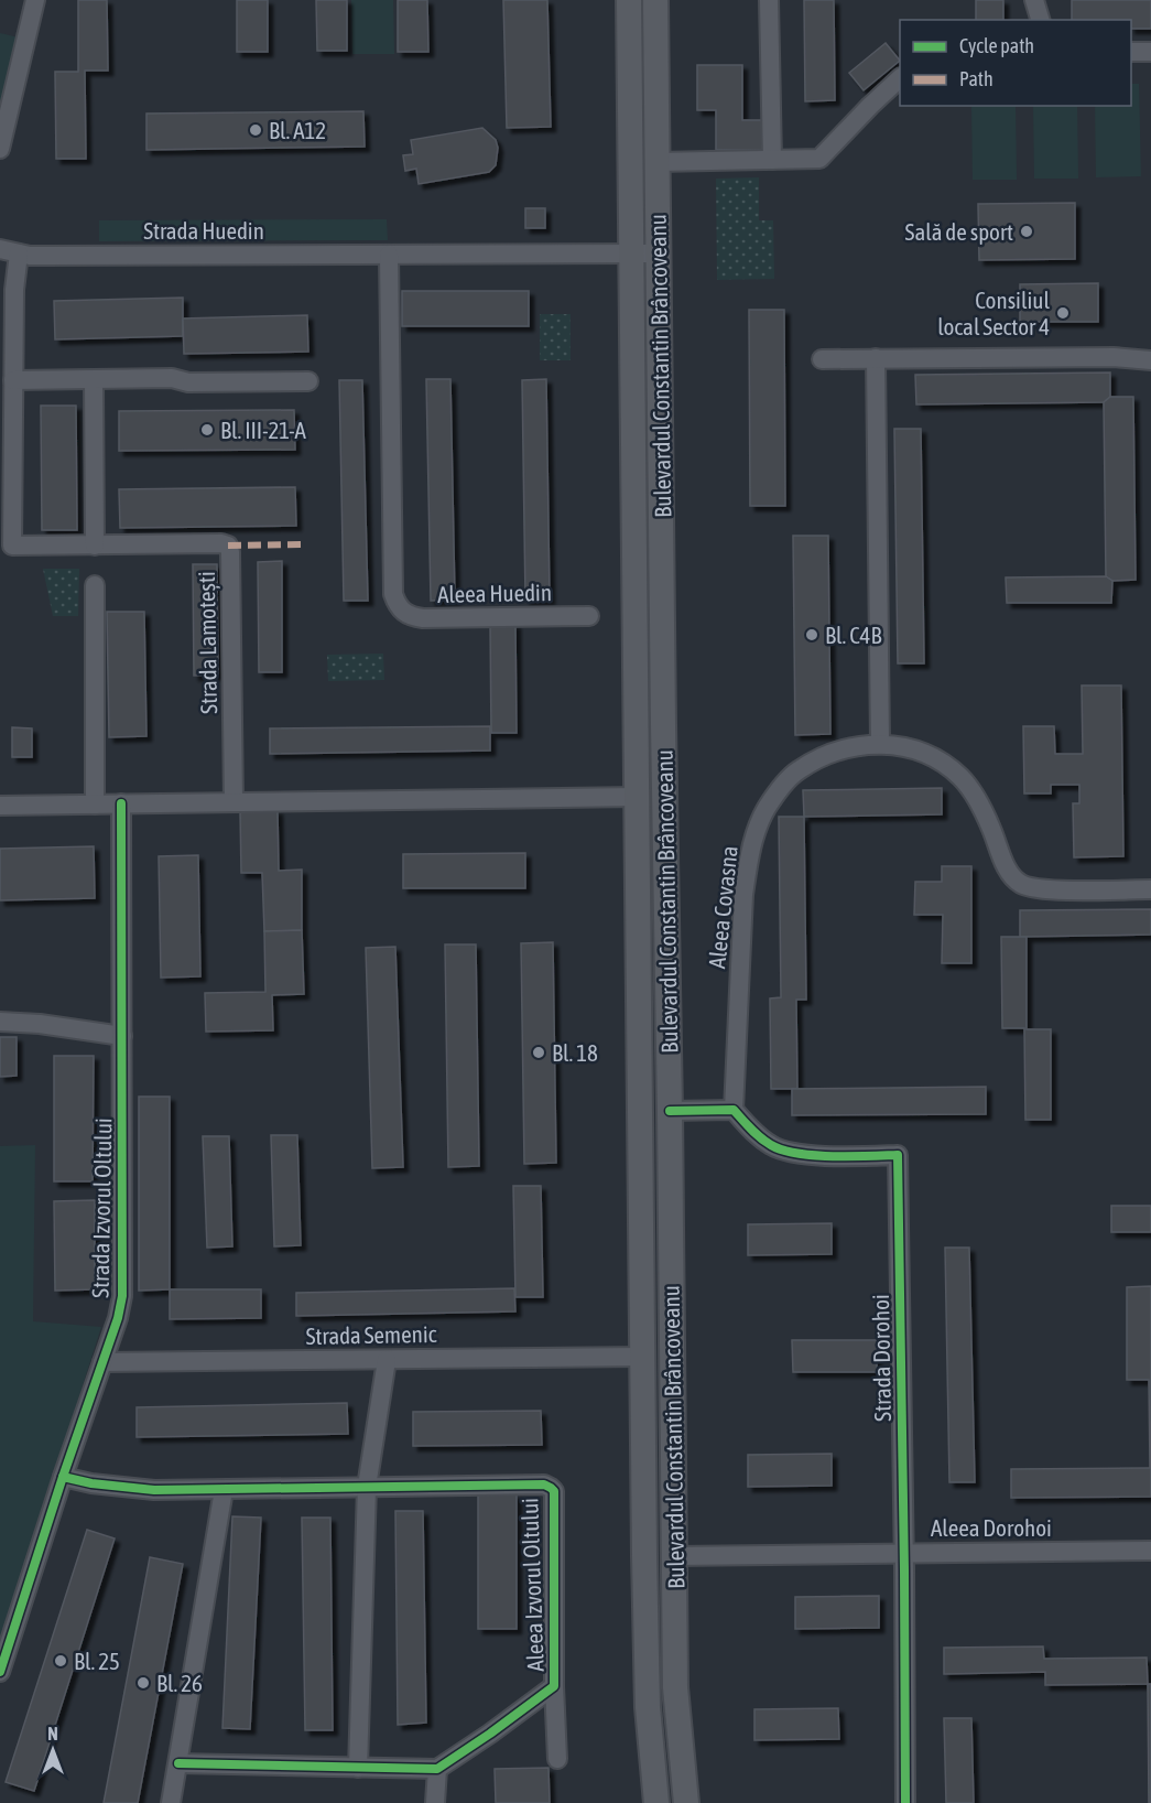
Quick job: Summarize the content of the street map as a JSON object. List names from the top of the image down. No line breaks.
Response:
{"streets":{"main road":["Bulevardul Constantin Brâncoveanu"],"street":["Strada Huedin","Aleea Huedin","Strada Lamotești","Aleea Covasna","Strada Izvorul Oltului","Strada Semenic","Strada Dorohoi","Aleea Dorohoi","Aleea Izvorul Oltului"]},"crossings":[["Strada Huedin","Bulevardul Constantin Brâncoveanu"],["Strada Huedin","Aleea Huedin"],["Bulevardul Constantin Brâncoveanu","Strada Semenic"],["Bulevardul Constantin Brâncoveanu","Aleea Dorohoi"],["Aleea Covasna","Strada Dorohoi"],["Strada Izvorul Oltului","Strada Semenic"],["Strada Izvorul Oltului","Aleea Izvorul Oltului"],["Strada Dorohoi","Aleea Dorohoi"]],"places":["Bl. A12","Sală de sport","Consiliul local Sector 4","Bl. III-21-A","Bl. C4B","Bl. 18","Bl. 25","Bl. 26"],"legend":["Cycle path","Path"],"north":"top"}
